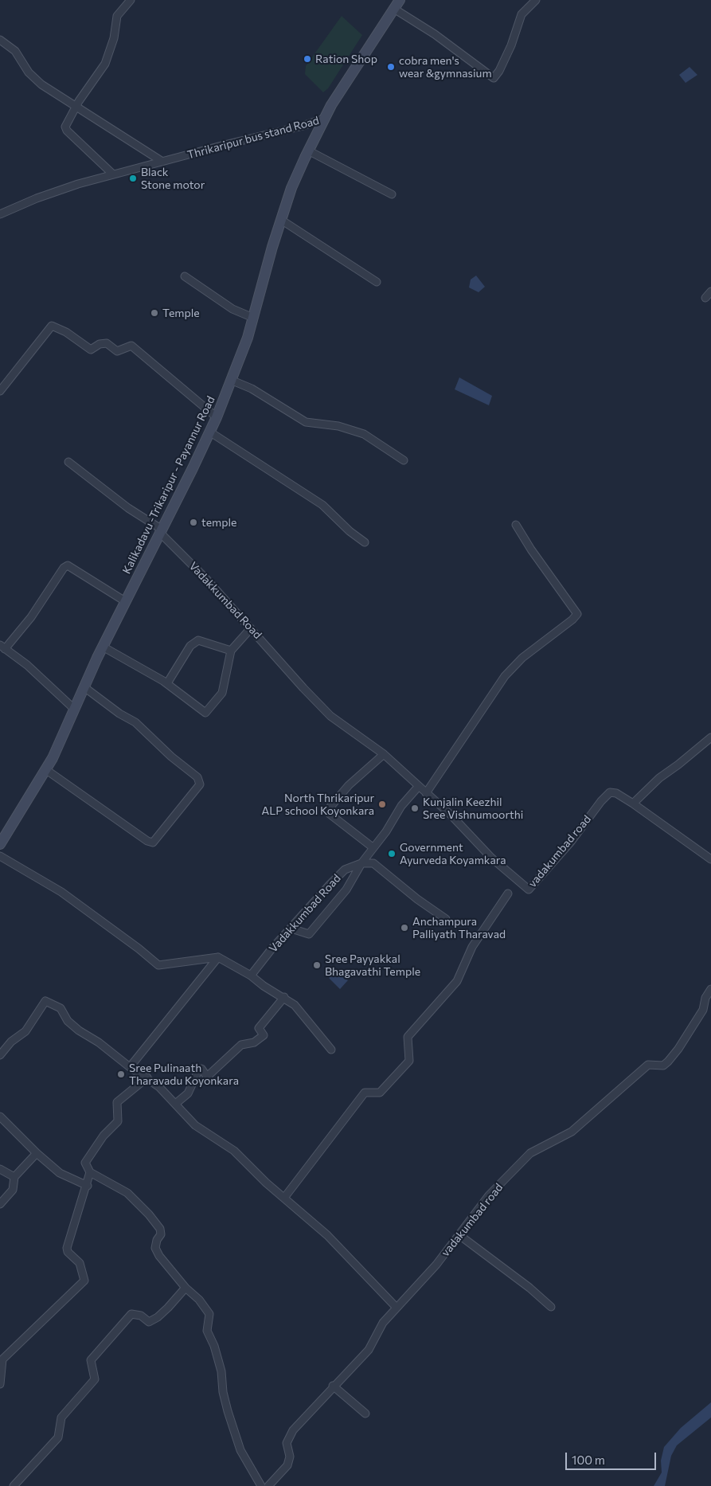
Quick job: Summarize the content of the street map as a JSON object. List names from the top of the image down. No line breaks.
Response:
{"streets":{"main road":["Kalikadavu -Trikaripur - Payannur Road"],"street":["Thrikaripur bus stand Road","Vadakkumbad Road","vadakumbad road"]},"crossings":[["Thrikaripur bus stand Road","Kalikadavu -Trikaripur - Payannur Road"],["Kalikadavu -Trikaripur - Payannur Road","Vadakkumbad Road"],["Vadakkumbad Road","vadakumbad road"]],"places":["Ration Shop","cobra men's wear &gymnasium","Black Stone motor","Temple","temple","North Thrikaripur ALP school Koyonkara","Kunjalin Keezhil Sree Vishnumoorthi","Government Ayurveda Koyamkara","Anchampura Palliyath Tharavad","Sree Payyakkal Bhagavathi Temple","Sree Pulinaath Tharavadu Koyonkara"],"scale_bar":"100 m"}
